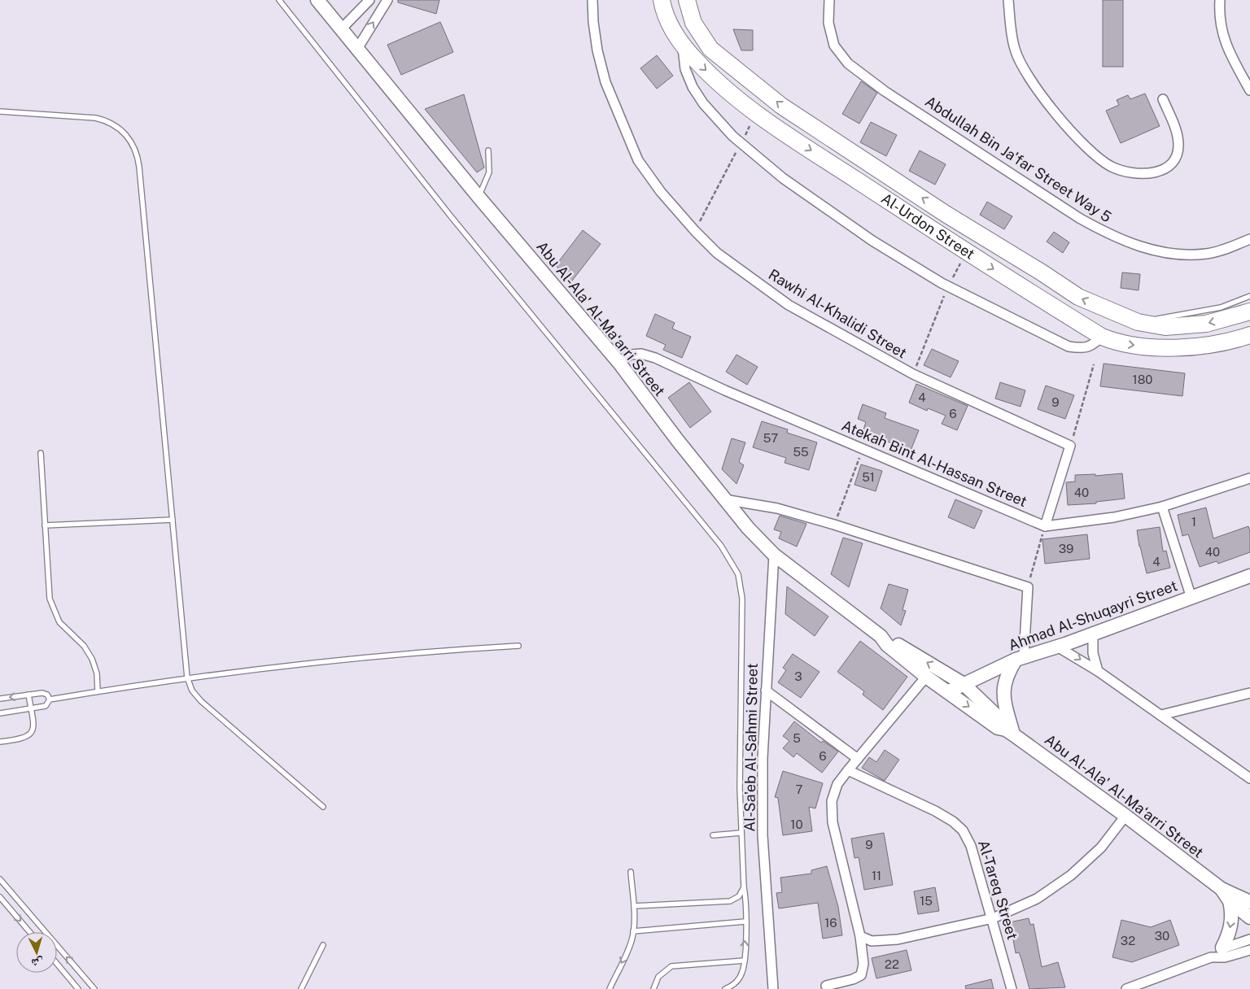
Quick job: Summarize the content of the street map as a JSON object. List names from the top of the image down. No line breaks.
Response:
{"streets":{"highway":["Al-Urdon Street"],"street":["Abdullah Bin Ja'far Street Way 5","Rawhi Al-Khalidi Street","Abu Al-Ala' Al-Maʻarri Street","Atekah Bint Al-Hassan Street","Ahmad Al-Shuqayri Street","Al-Sa'eb Al-Sahmi Street","Al-Tareq Street"]},"crossings":[["Abu Al-Ala' Al-Maʻarri Street","Atekah Bint Al-Hassan Street"],["Abu Al-Ala' Al-Maʻarri Street","Ahmad Al-Shuqayri Street"],["Abu Al-Ala' Al-Maʻarri Street","Al-Sa'eb Al-Sahmi Street"]],"house_numbers":["180","4","9","6","57","55","51","40","1","39","40","4","3","5","6","7","10","9","11","15","16","30","32","22"],"north":"bottom"}
